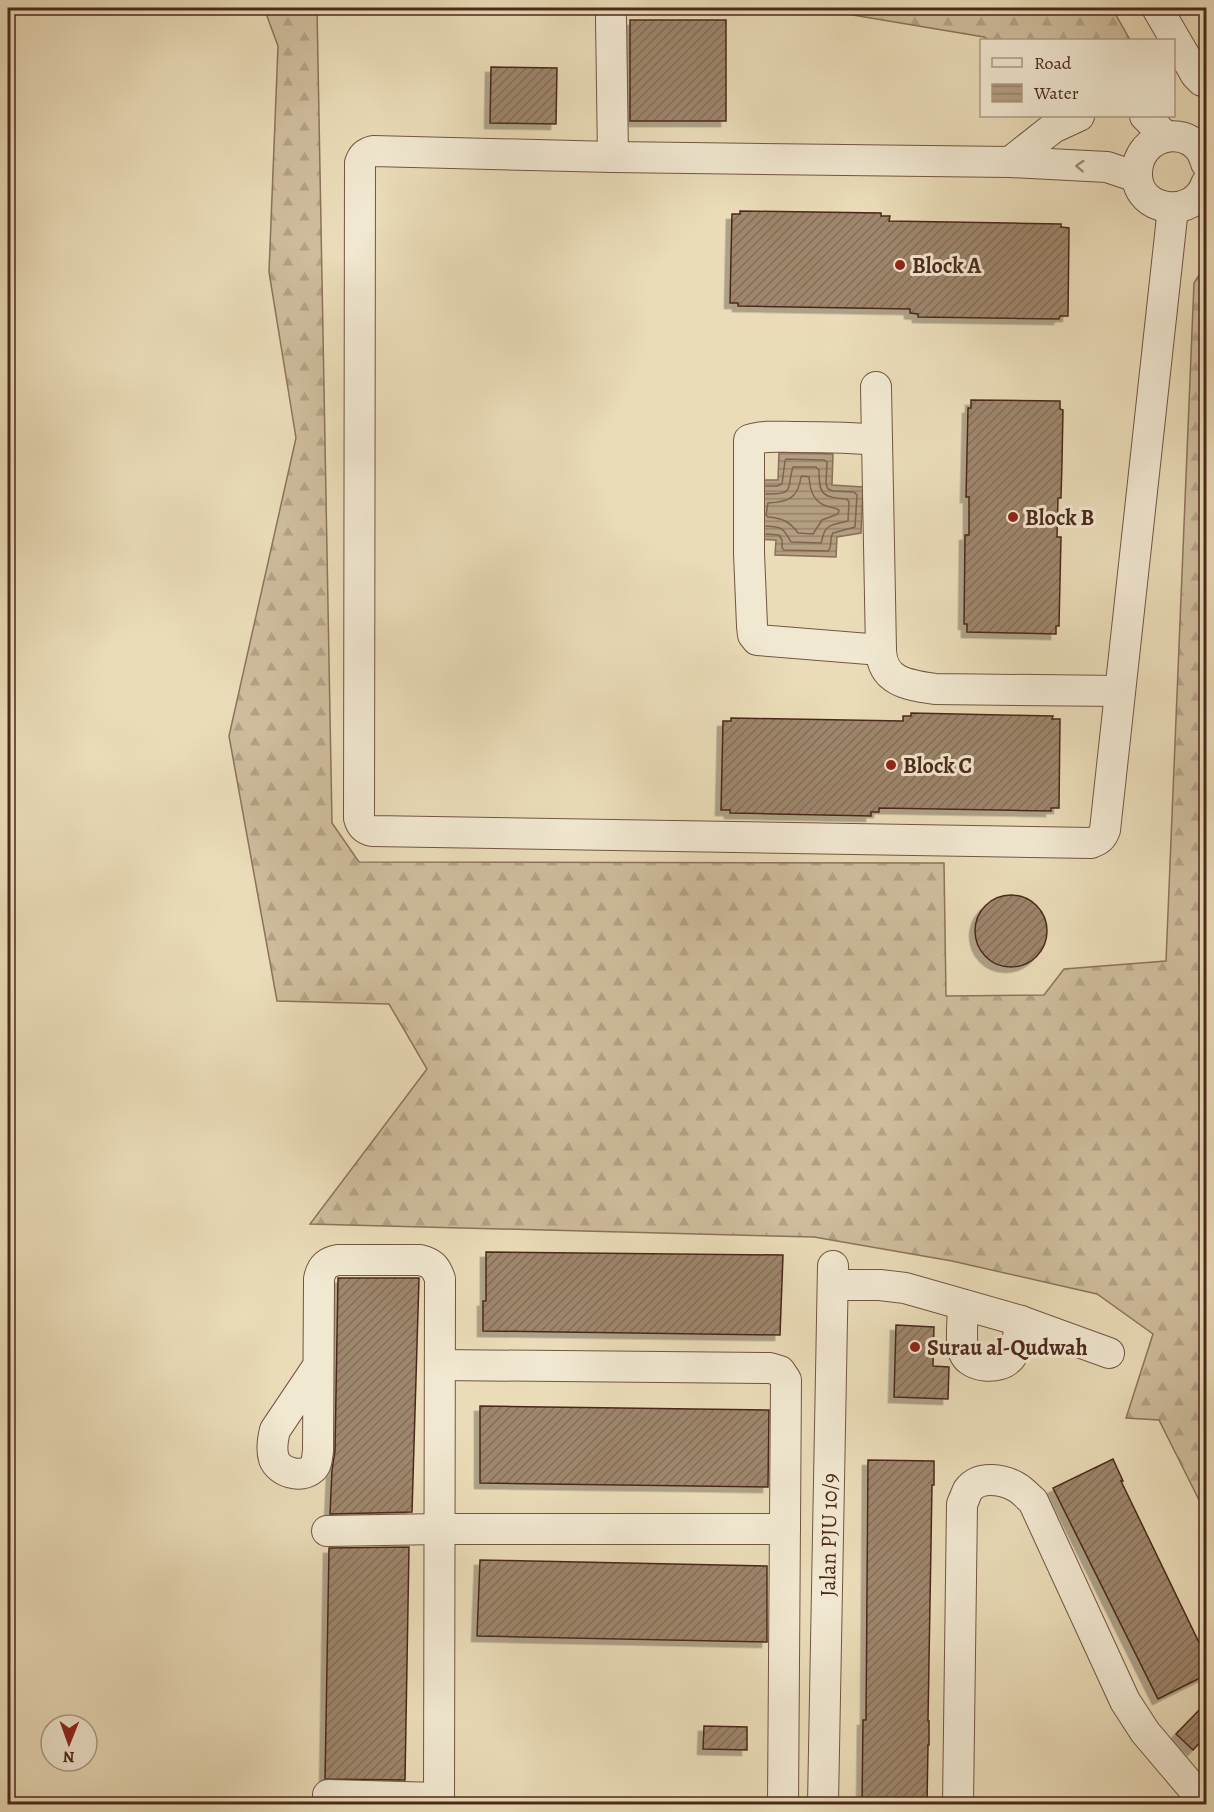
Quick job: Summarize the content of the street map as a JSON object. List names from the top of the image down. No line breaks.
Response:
{"streets":{"street":["Jalan PJU 10/9"]},"places":["Block A","Block B","Block C","Surau al-Qudwah"],"legend":["Road","Water"],"north":"bottom"}
